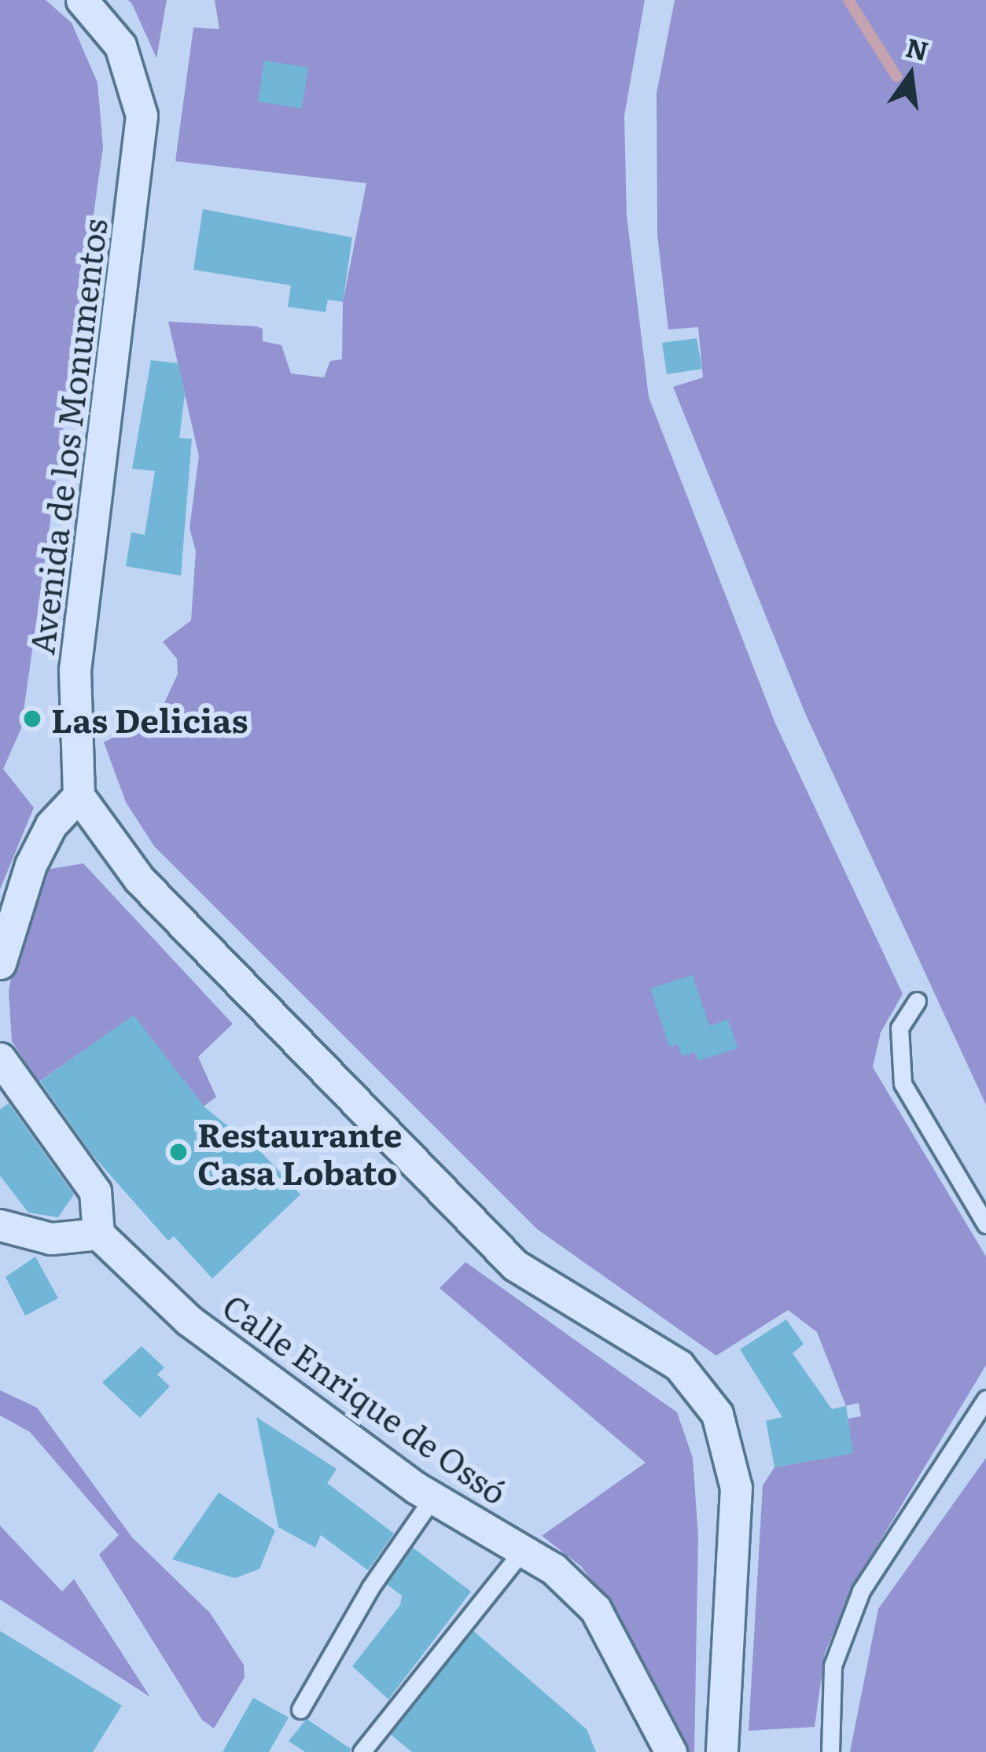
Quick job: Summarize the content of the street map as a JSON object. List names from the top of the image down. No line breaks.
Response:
{"streets":{"street":["Avenida de los Monumentos","Calle Enrique de Ossó"]},"places":["Las Delicias","Restaurante Casa Lobato"],"north":"top"}
